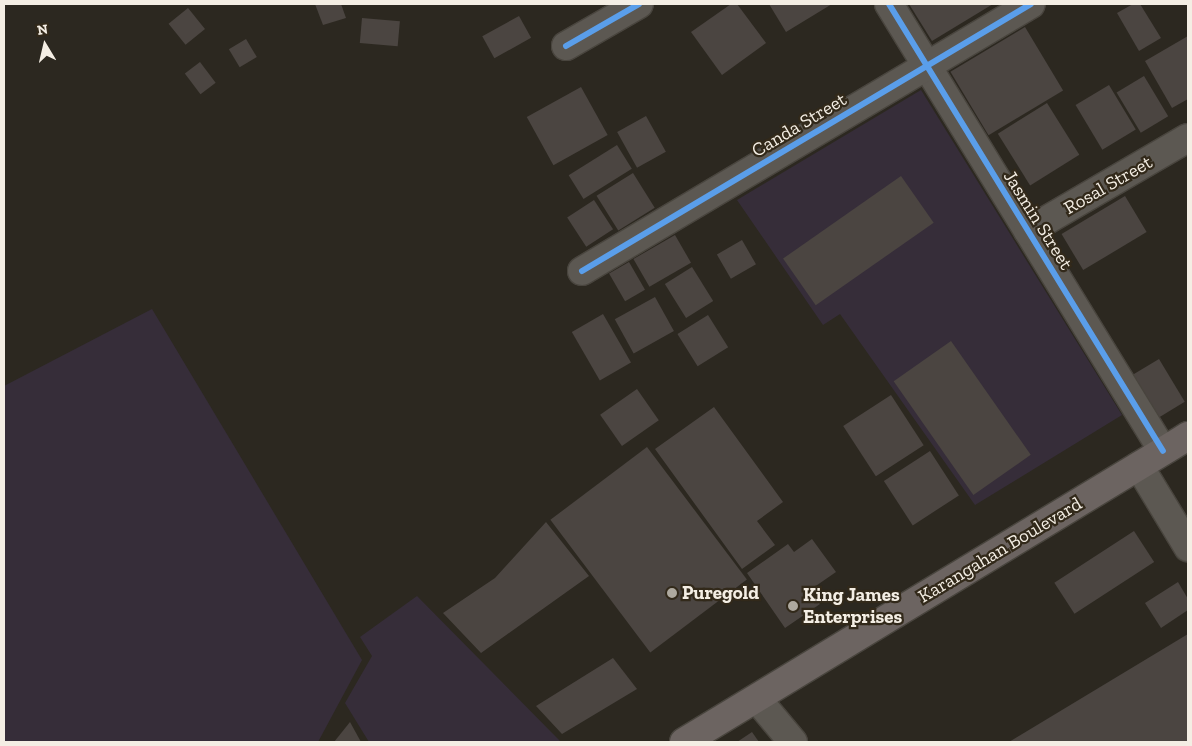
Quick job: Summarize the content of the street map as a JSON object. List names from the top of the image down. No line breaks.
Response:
{"streets":{"main road":["Karangahan Boulevard"],"street":["Canda Street","Rosal Street","Jasmin Street"]},"crossings":[["Canda Street","Jasmin Street"],["Rosal Street","Jasmin Street"],["Jasmin Street","Karangahan Boulevard"]],"places":["Puregold","King James Enterprises"],"north":"top"}
